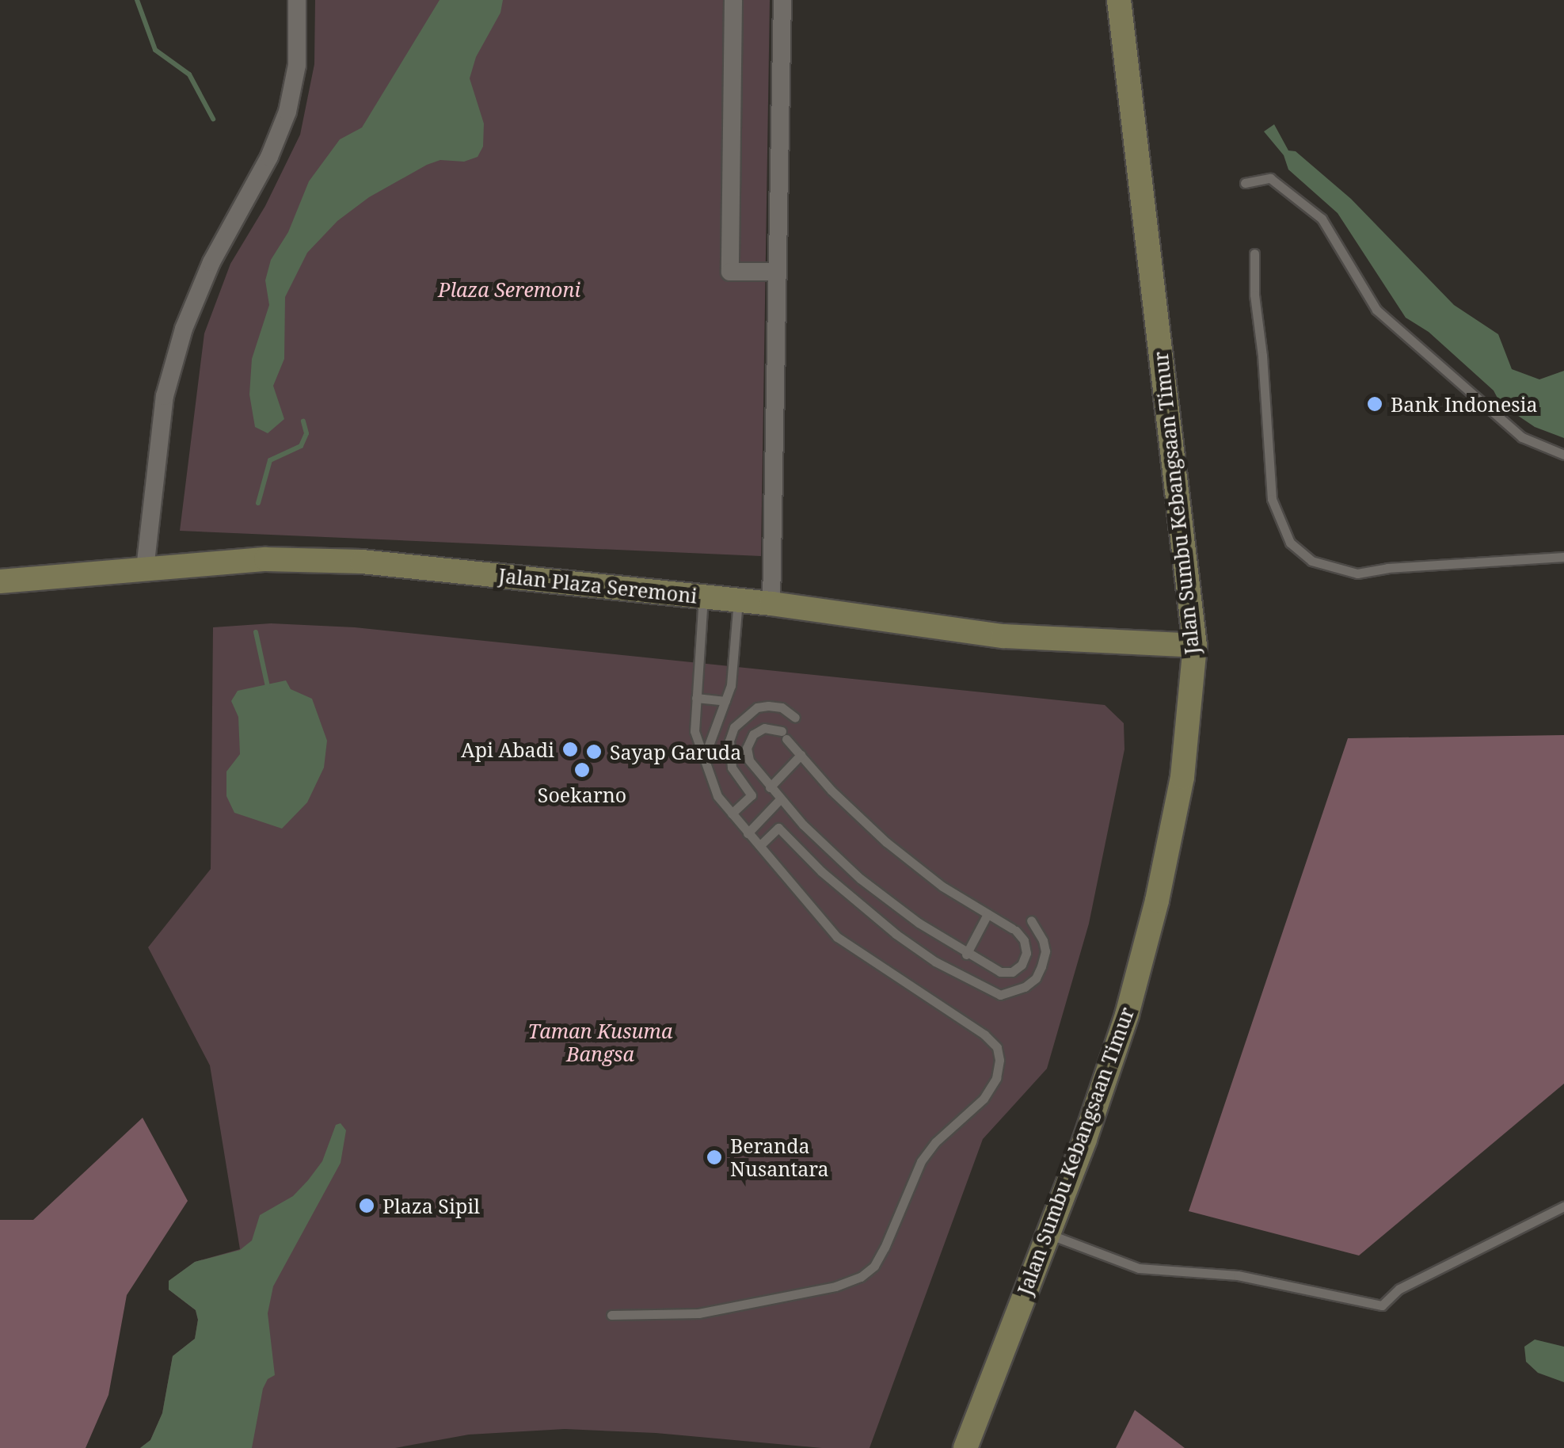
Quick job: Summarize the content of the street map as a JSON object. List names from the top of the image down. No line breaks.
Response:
{"streets":{"street":["Jalan Sumbu Kebangsaan Timur","Jalan Plaza Seremoni"]},"crossings":[["Jalan Sumbu Kebangsaan Timur","Jalan Plaza Seremoni"]],"parks":["Plaza Seremoni","Taman Kusuma Bangsa"],"places":["Bank Indonesia","Api Abadi","Sayap Garuda","Soekarno","Beranda Nusantara","Plaza Sipil"]}
